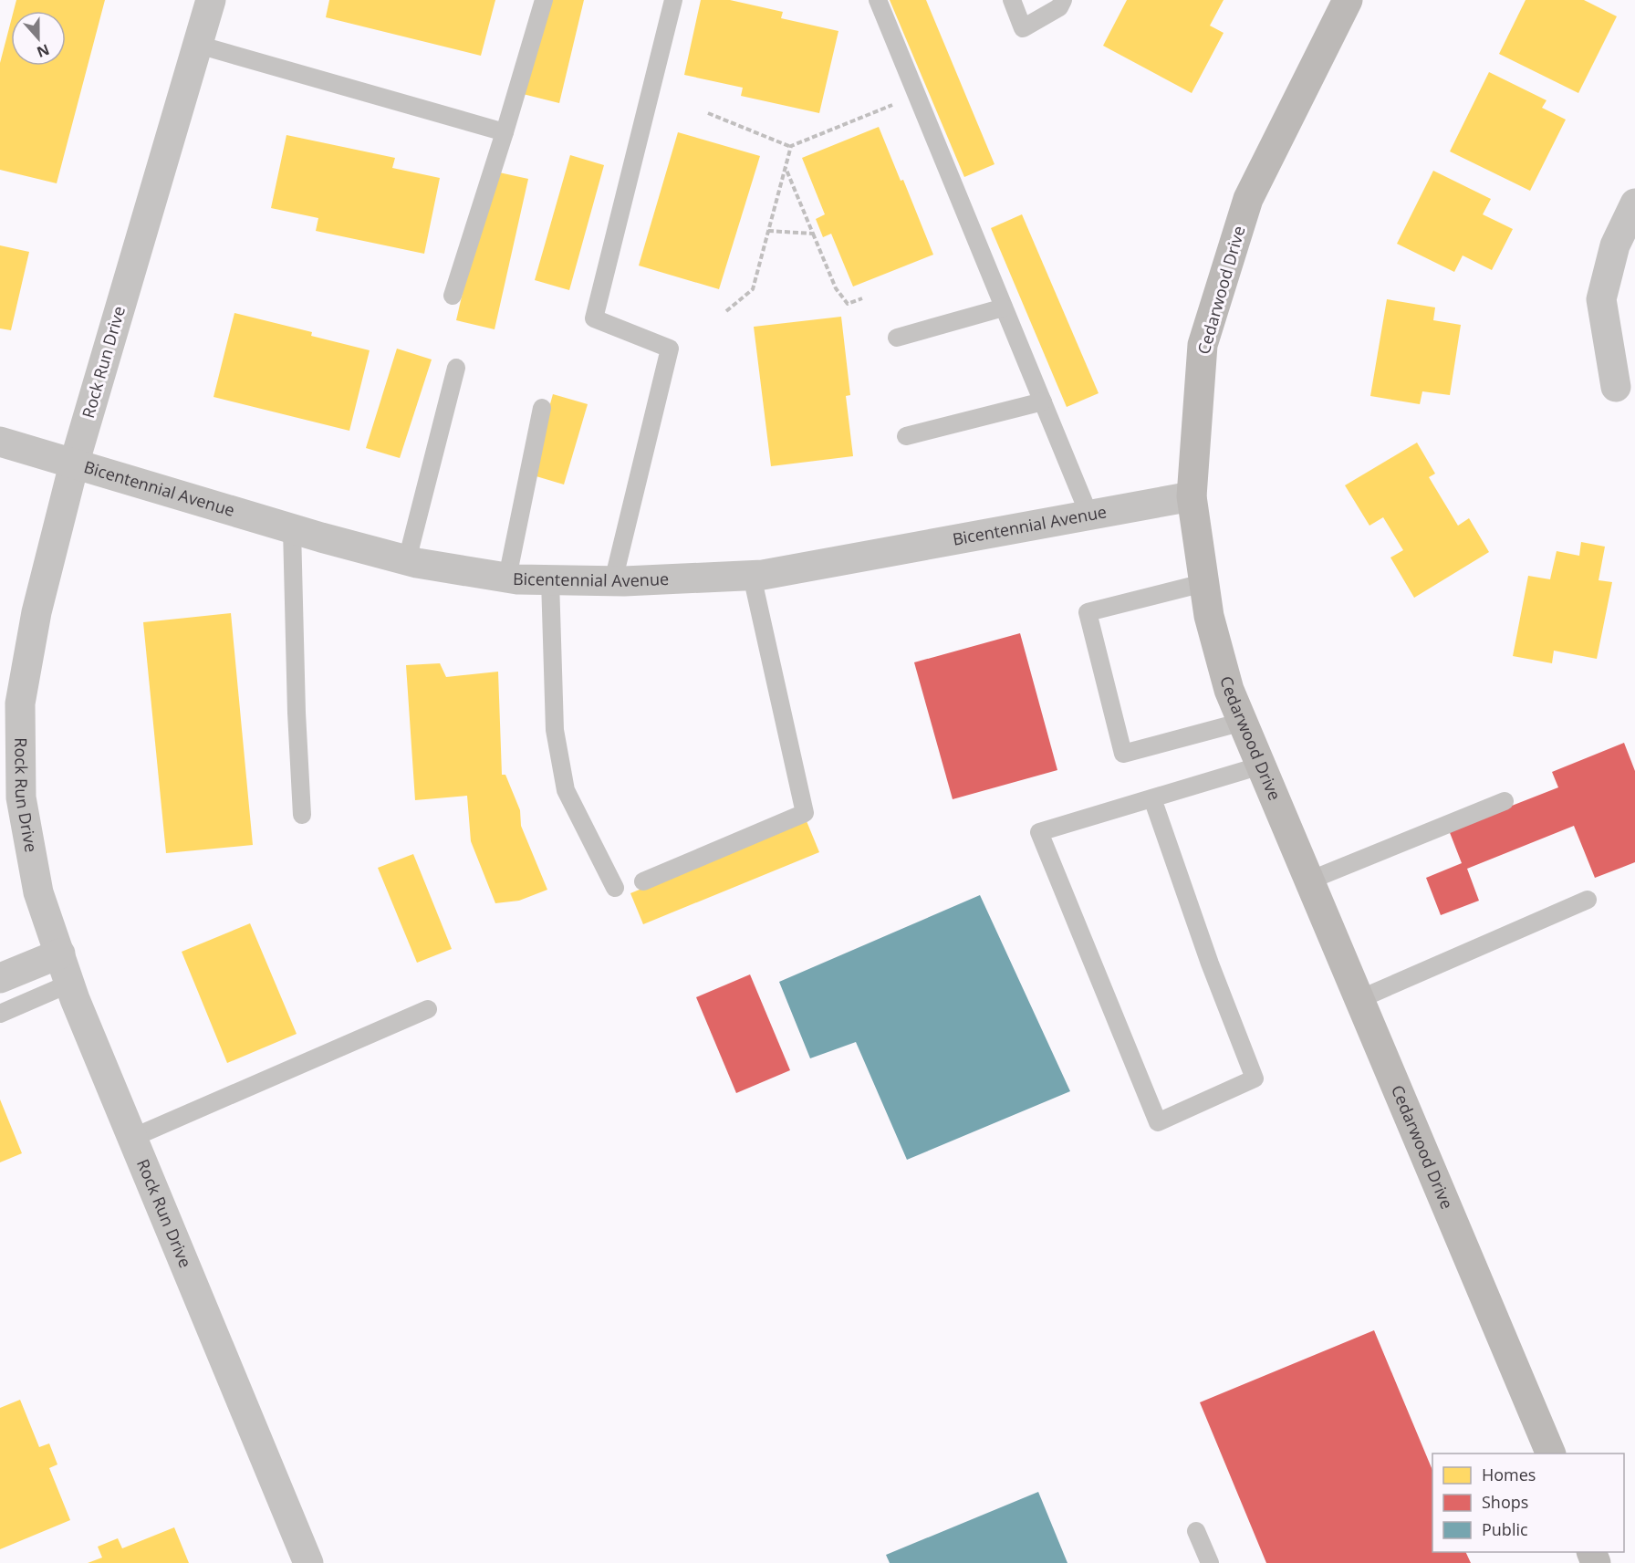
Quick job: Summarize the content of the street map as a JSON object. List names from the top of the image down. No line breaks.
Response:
{"streets":{"street":["Cedarwood Drive","Rock Run Drive","Bicentennial Avenue"]},"crossings":[["Cedarwood Drive","Bicentennial Avenue"],["Rock Run Drive","Bicentennial Avenue"]],"legend":["Homes","Shops","Public"],"north":"bottom"}
